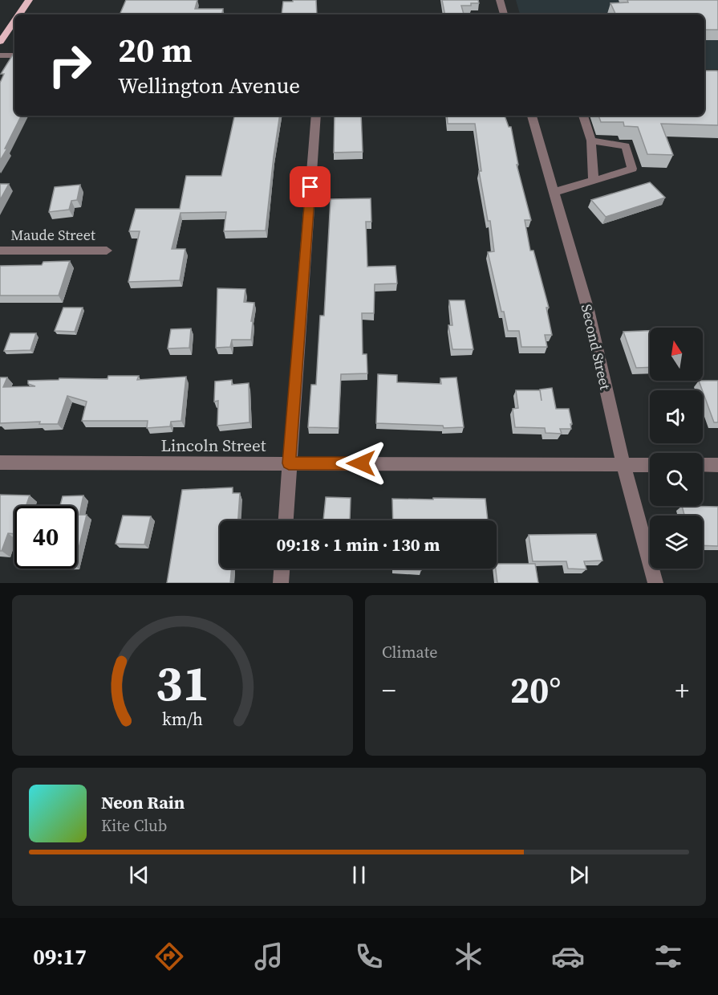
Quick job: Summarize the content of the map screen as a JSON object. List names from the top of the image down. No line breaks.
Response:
{"streets":{"street":["Maude Street","Second Street","Lincoln Street"]},"crossings":[["Second Street","Lincoln Street"]],"north":"top","page":{"turn":["20 m","Wellington Avenue"],"limit":"40","trip":"09:18 · 1 min · 130 m","tile":"Climate","heat":["−","20°","+"],"song":["Neon Rain","Kite Club"],"tabs":"09:17","gauge":["31","km/h"]}}
